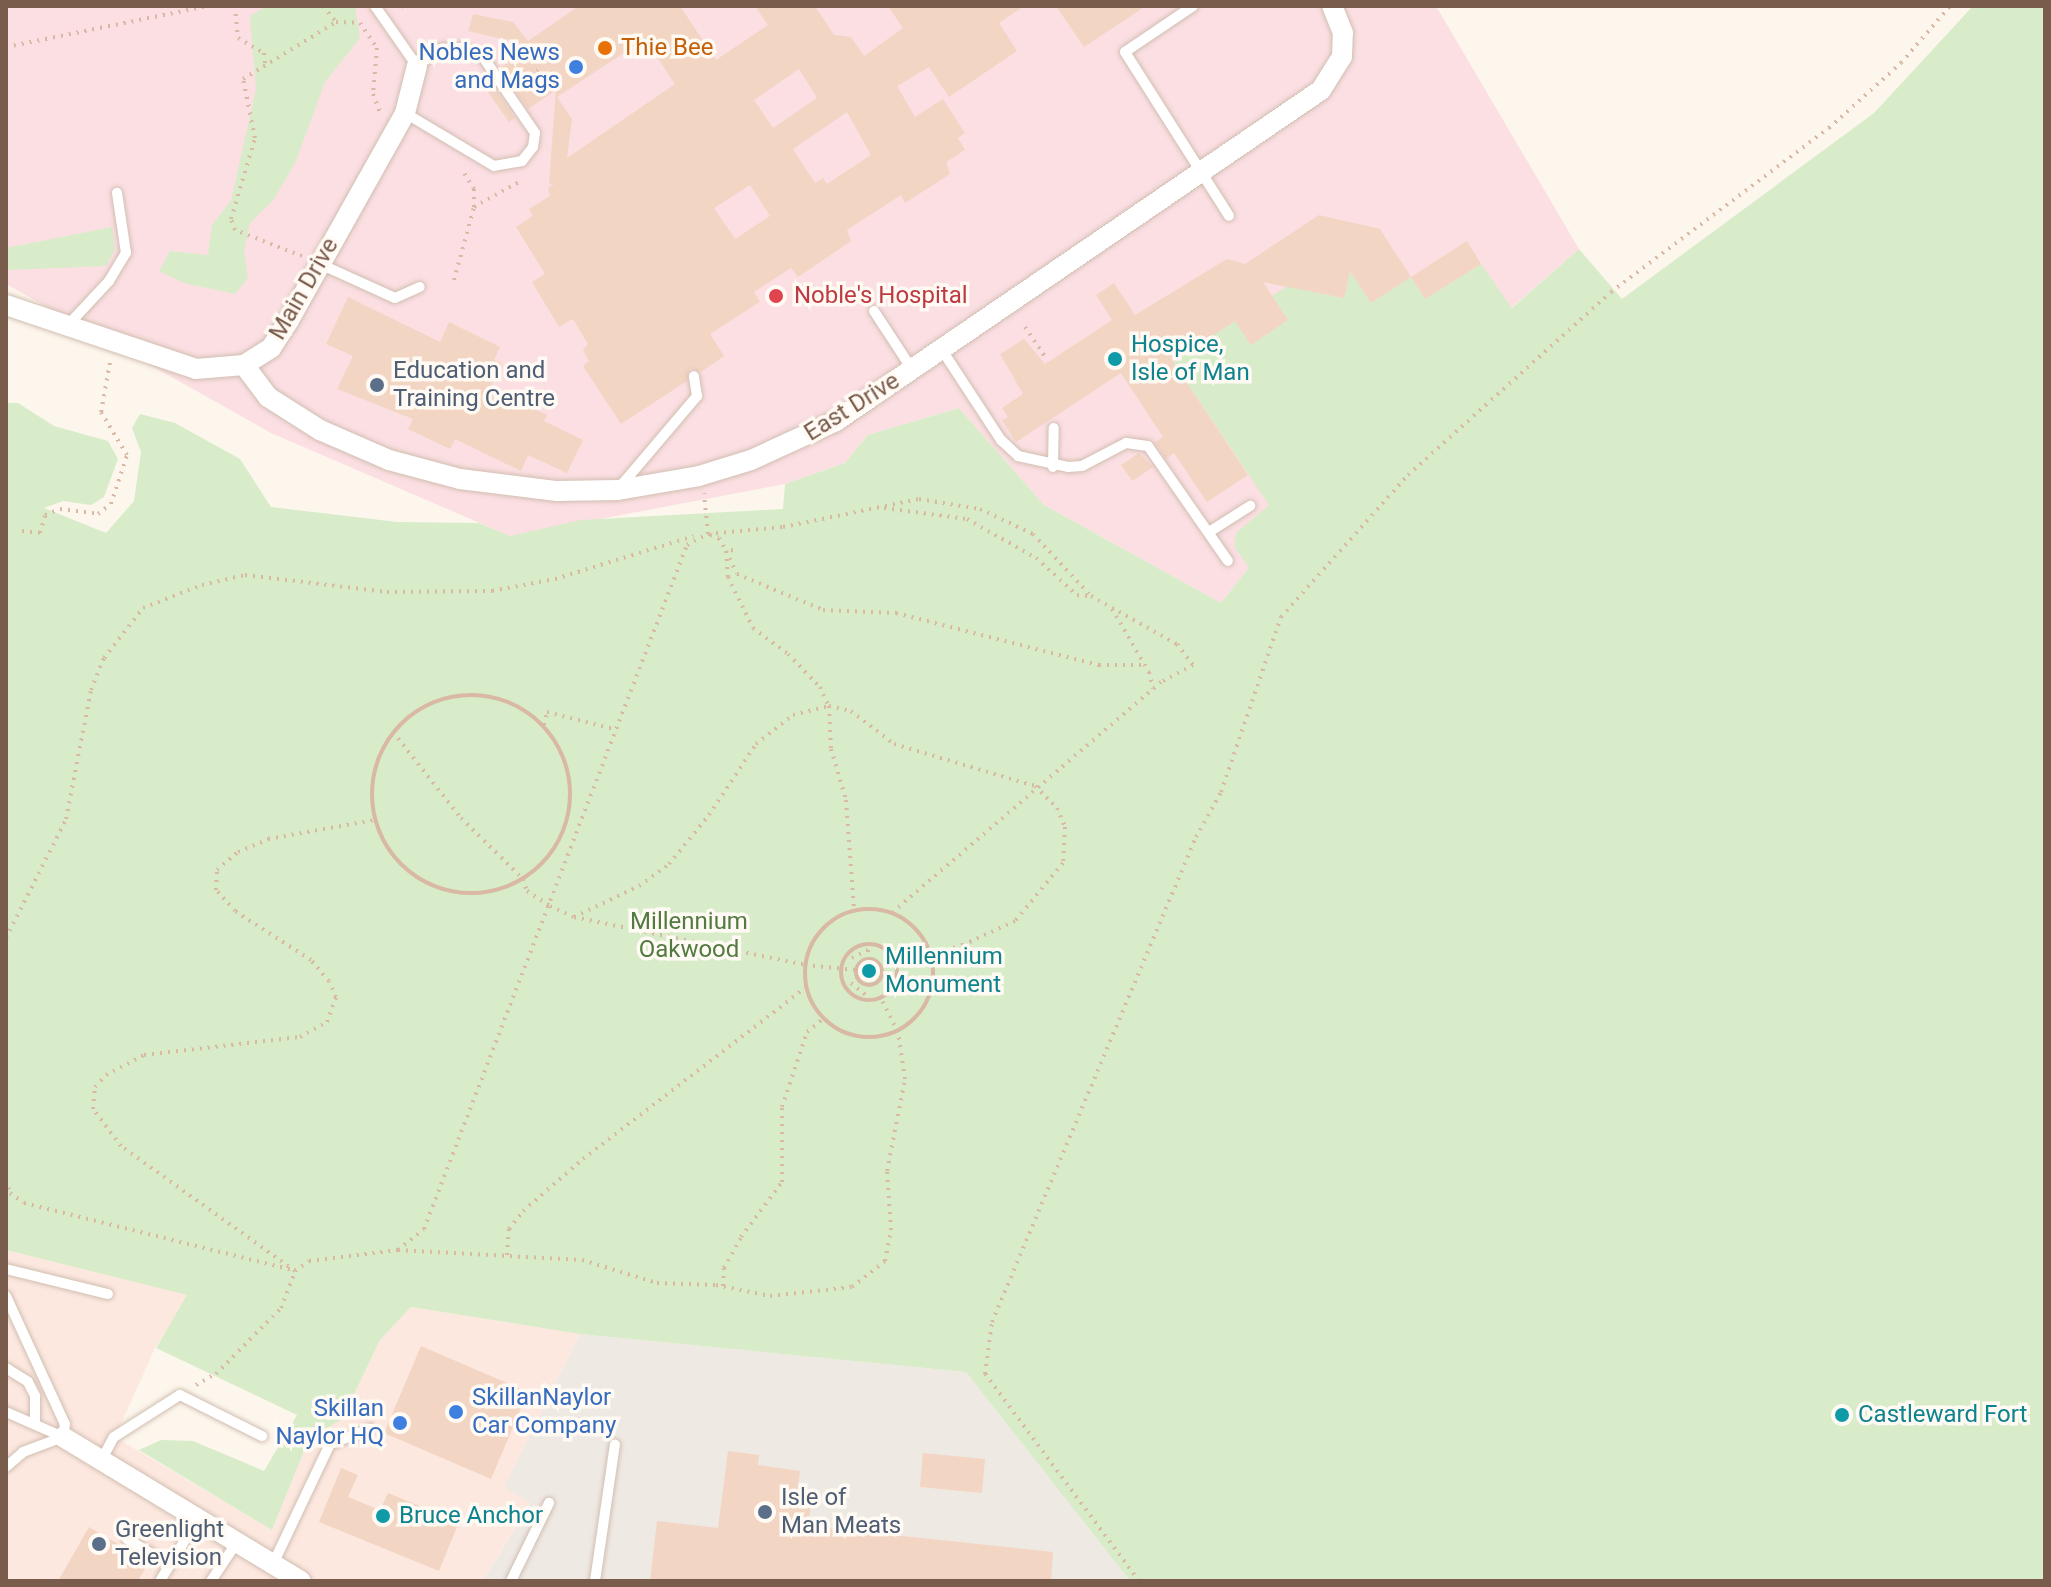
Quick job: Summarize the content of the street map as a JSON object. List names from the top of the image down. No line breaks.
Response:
{"streets":{"street":["Main Drive","East Drive"]},"crossings":[["Main Drive","East Drive"]],"parks":["Millennium Oakwood"],"places":["Thie Bee","Nobles News and Mags","Noble's Hospital","Hospice, Isle of Man","Education and Training Centre","Millennium Monument","SkillanNaylor Car Company","Castleward Fort","Skillan Naylor HQ","Isle of Man Meats","Bruce Anchor","Greenlight Television"]}
